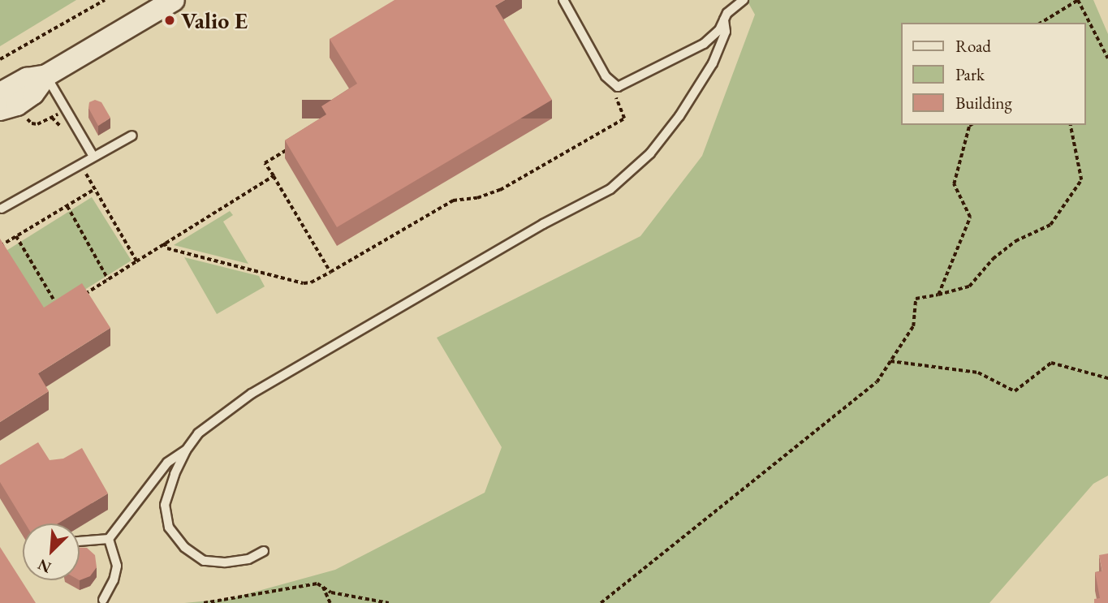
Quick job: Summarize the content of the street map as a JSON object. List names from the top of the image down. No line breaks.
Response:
{"places":["Valio E"],"legend":["Road","Park","Building"],"north":"bottom left"}
